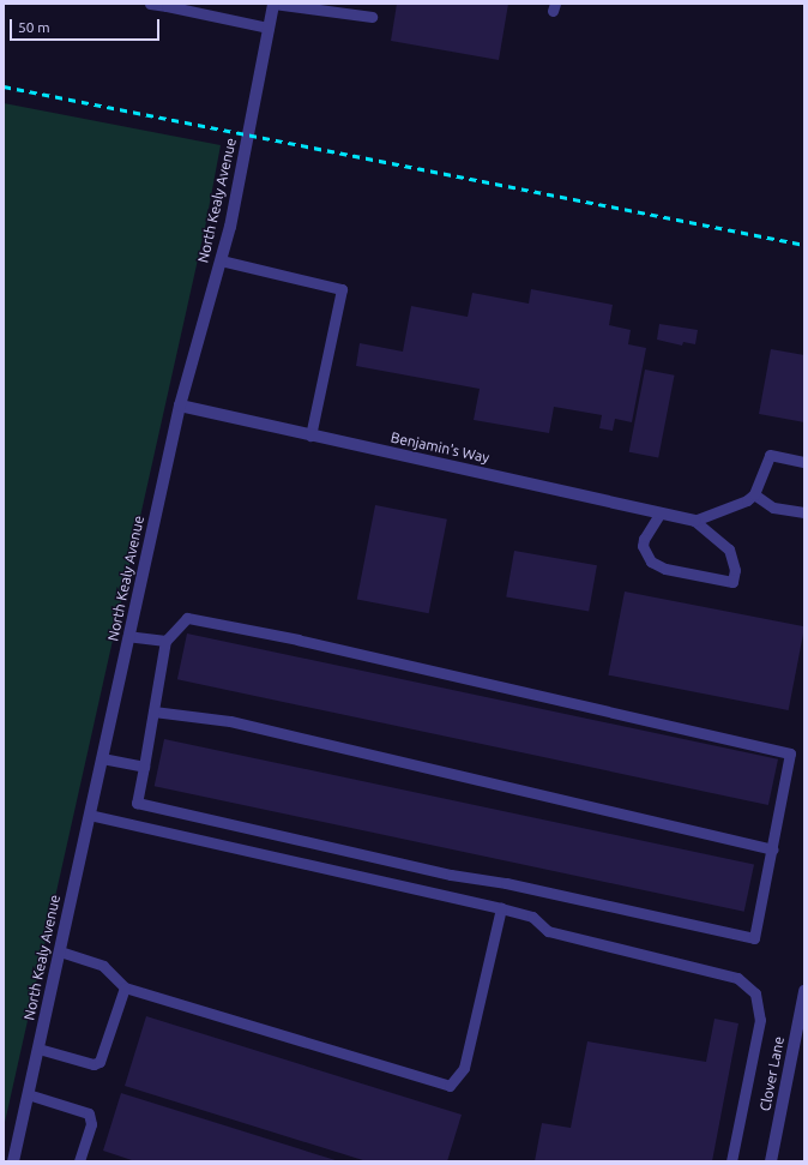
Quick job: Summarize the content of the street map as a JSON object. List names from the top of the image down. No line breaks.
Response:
{"streets":{"street":["North Kealy Avenue","Benjamin's Way","Clover Lane"]},"crossings":[["North Kealy Avenue","Benjamin's Way"]],"scale_bar":"50 m"}
